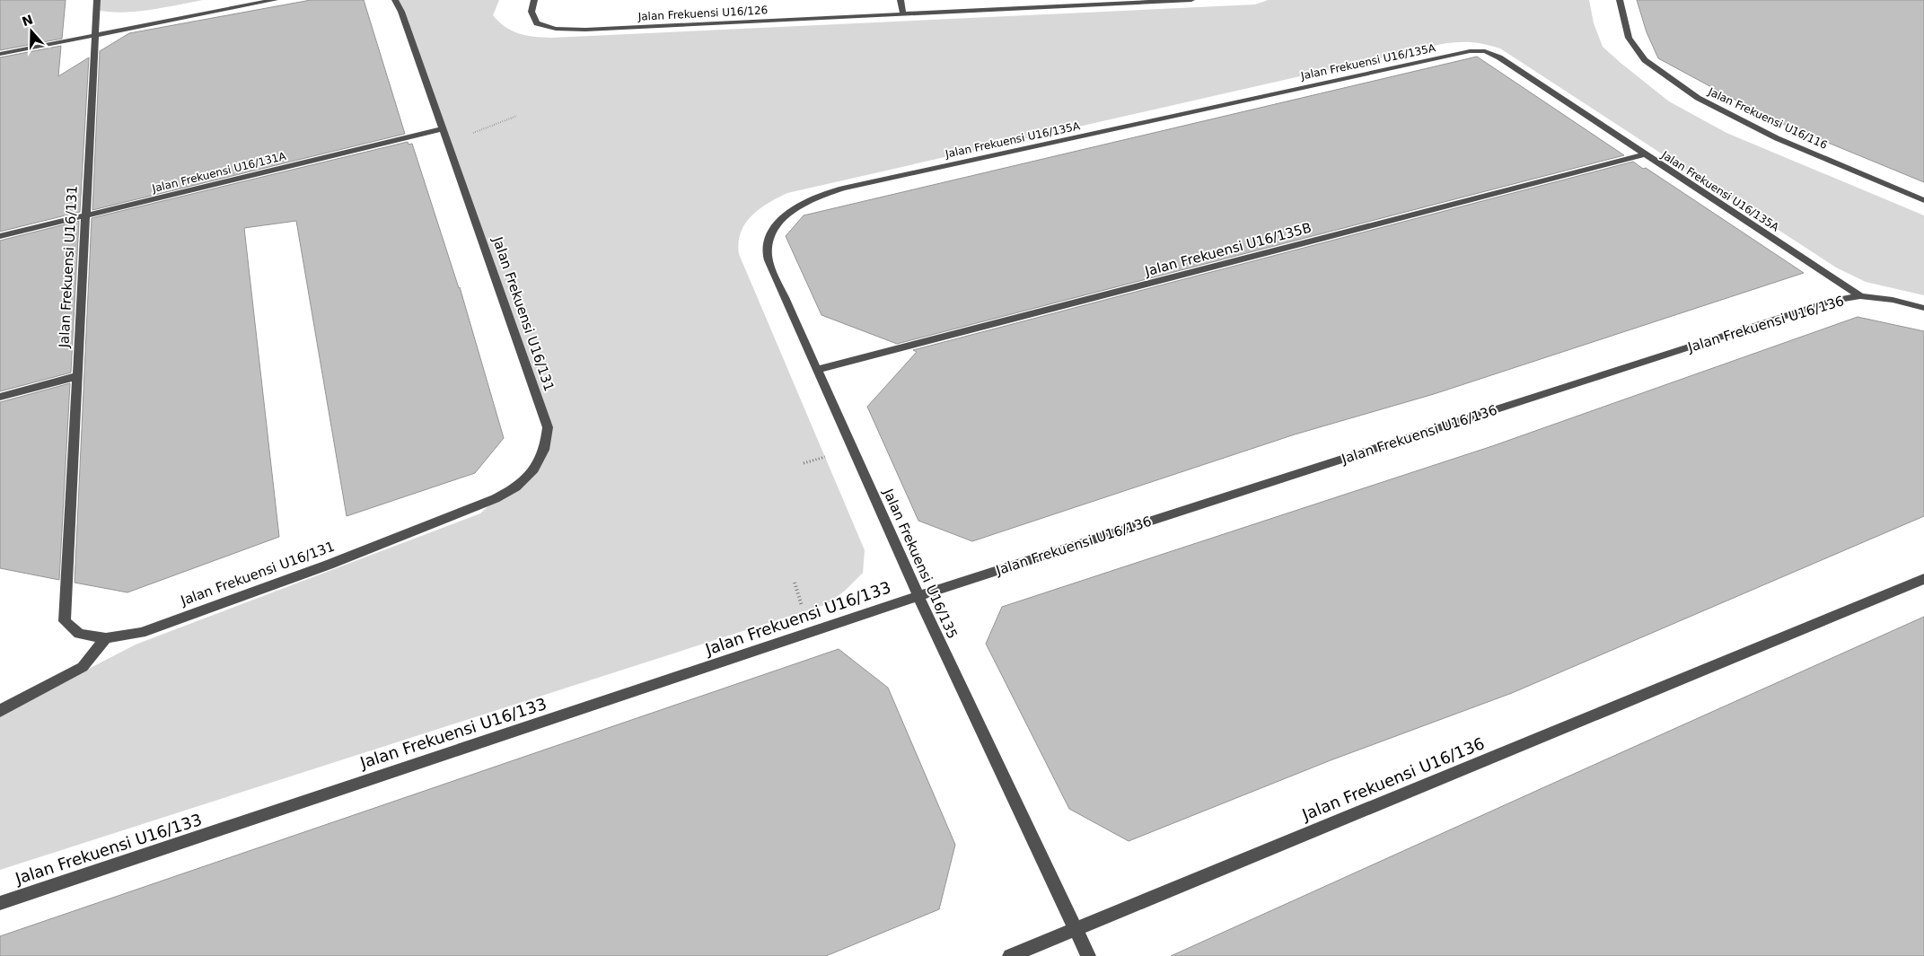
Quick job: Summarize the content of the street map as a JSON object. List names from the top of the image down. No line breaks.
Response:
{"streets":{"street":["Jalan Frekuensi U16/126","Jalan Frekuensi U16/135A","Jalan Frekuensi U16/116","Jalan Frekuensi U16/131A","Jalan Frekuensi U16/135B","Jalan Frekuensi U16/131","Jalan Frekuensi U16/136","Jalan Frekuensi U16/135","Jalan Frekuensi U16/133"]},"crossings":[["Jalan Frekuensi U16/135A","Jalan Frekuensi U16/135B"],["Jalan Frekuensi U16/135A","Jalan Frekuensi U16/136"],["Jalan Frekuensi U16/135A","Jalan Frekuensi U16/135"],["Jalan Frekuensi U16/131A","Jalan Frekuensi U16/131"],["Jalan Frekuensi U16/135B","Jalan Frekuensi U16/135"],["Jalan Frekuensi U16/136","Jalan Frekuensi U16/135"],["Jalan Frekuensi U16/136","Jalan Frekuensi U16/133"],["Jalan Frekuensi U16/135","Jalan Frekuensi U16/133"]],"north":"top"}
